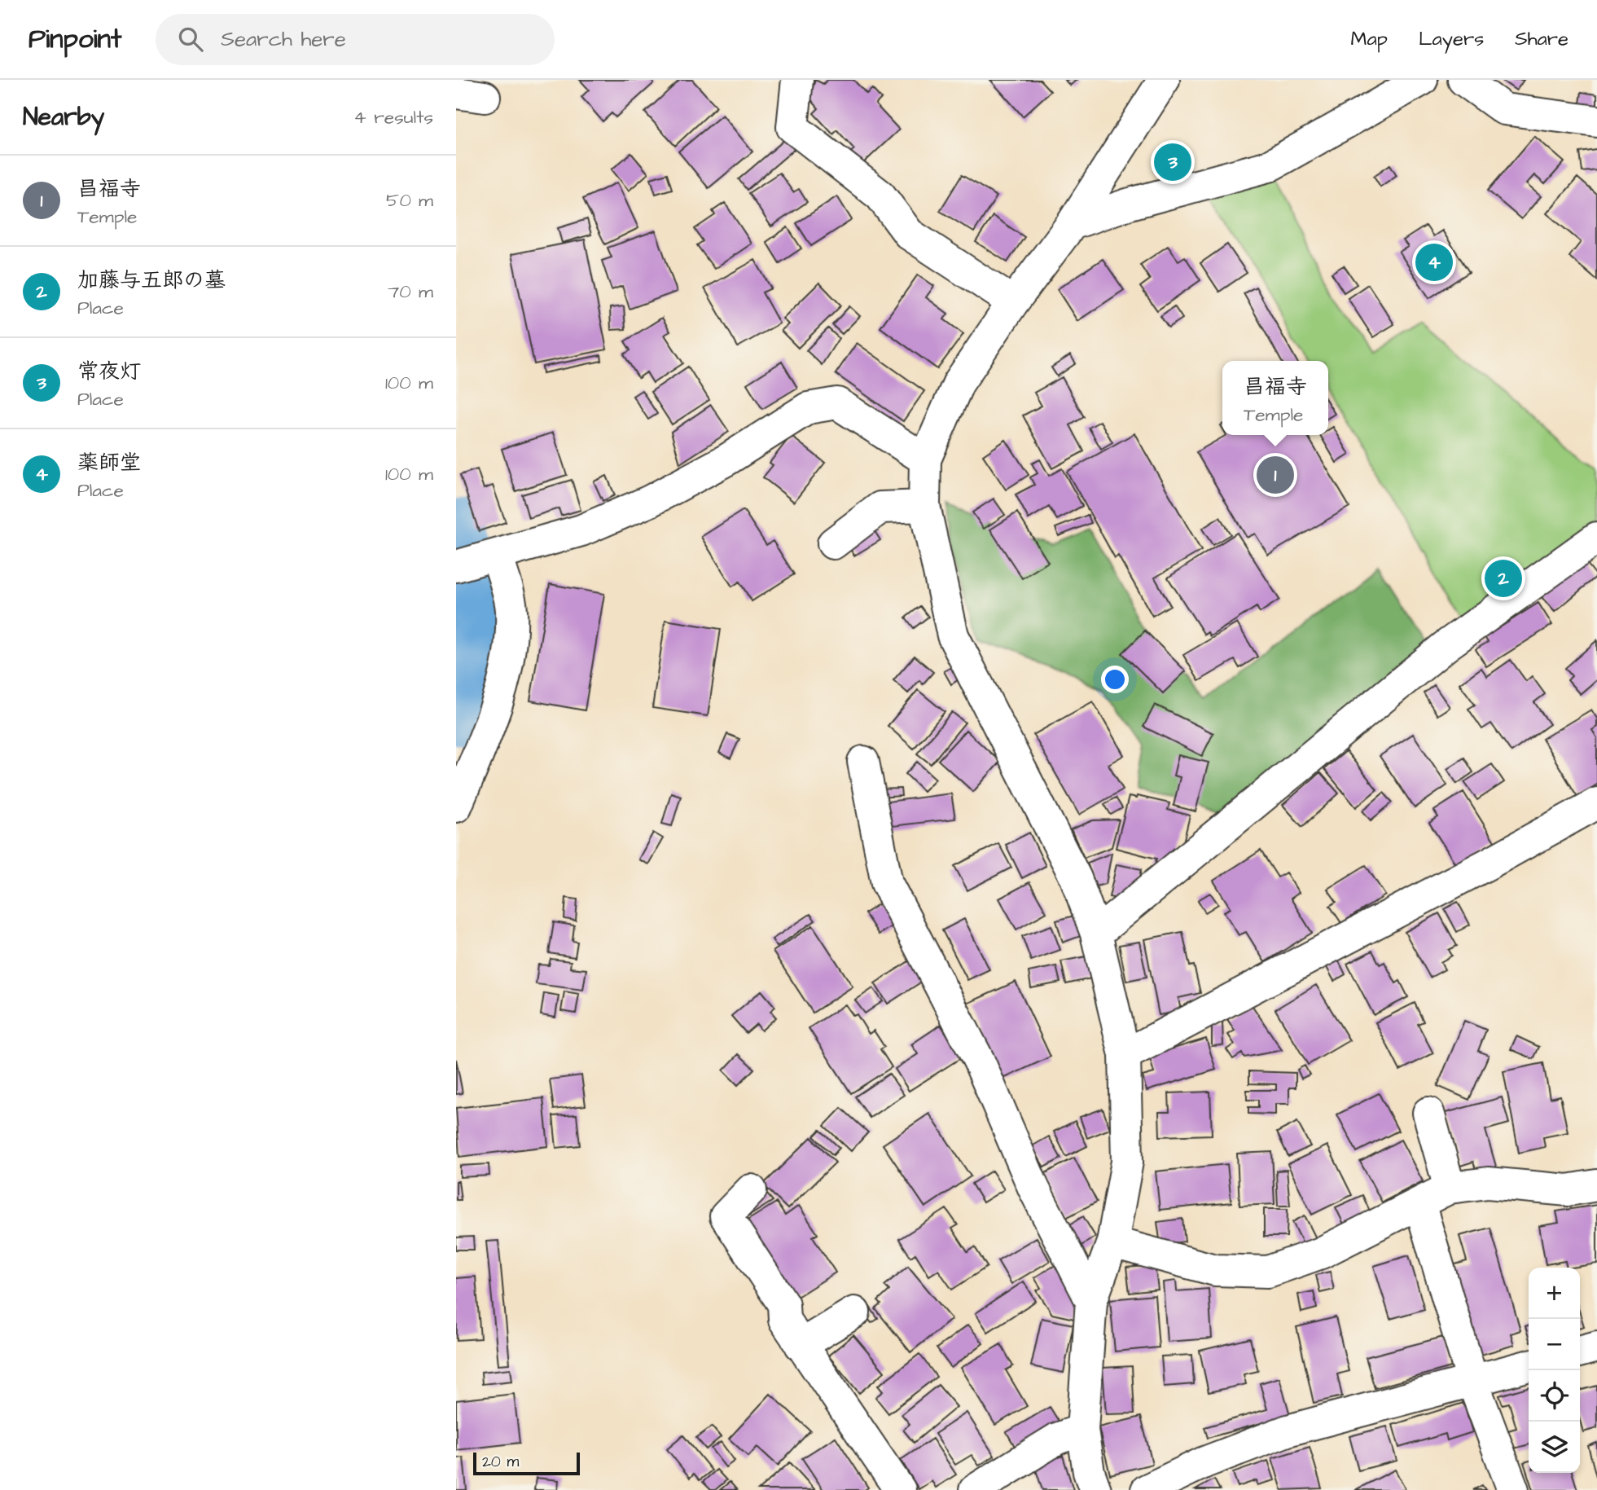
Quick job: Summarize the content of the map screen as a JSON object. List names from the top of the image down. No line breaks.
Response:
{"scale_bar":"20 m","page":{"header":"Pinpoint","search":"Search here","nav":["Map","Layers","Share"],"heading":["Nearby","4 results"],"pins":["3","4","1","2"],"list":[{"mark":"1","name":"昌福寺","note":"Temple","value":"50 m"},{"mark":"2","name":"加藤与五郎の墓","note":"Place","value":"70 m"},{"mark":"3","name":"常夜灯","note":"Place","value":"100 m"},{"mark":"4","name":"薬師堂","note":"Place","value":"100 m"}],"popup":["昌福寺","Temple"],"map_buttons":["+","−"],"scale":"20 m"}}
